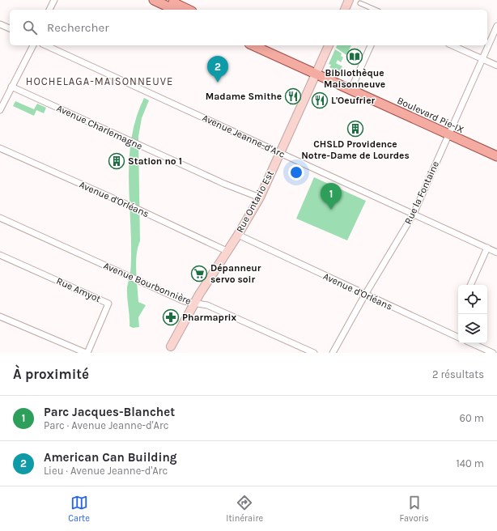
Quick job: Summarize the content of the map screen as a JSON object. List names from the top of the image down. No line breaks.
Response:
{"streets":{"main road":["Boulevard Pie-IX","Rue Ontario Est"],"street":["Avenue Charlemagne","Avenue Jeanne-d'Arc","Rue la Fontaine","Avenue d'Orléans","Avenue Bourbonnière","Rue Amyot"]},"crossings":[["Boulevard Pie-IX","Rue la Fontaine"],["Boulevard Pie-IX","Rue Ontario Est"],["Avenue Charlemagne","Rue Ontario Est"],["Avenue Jeanne-d'Arc","Rue la Fontaine"],["Avenue Jeanne-d'Arc","Rue Ontario Est"],["Rue la Fontaine","Avenue d'Orléans"],["Avenue d'Orléans","Rue Ontario Est"],["Rue Ontario Est","Avenue Bourbonnière"]],"districts":["HOCHELAGA-MAISONNEUVE"],"places":{"library":["Bibliothèque Maisonneuve"],"restaurant":["Madame Smithe","L'Oeufrier"],"building":["CHSLD Providence Notre-Dame de Lourdes","Station nº 1"],"supermarket":["Dépanneur servo soir"],"pharmacy":["Pharmaprix"]},"page":{"search":"Rechercher","pins":["2","1"],"heading":["À proximité","2 résultats"],"list":[{"mark":"1","name":"Parc Jacques-Blanchet","note":"Parc · Avenue Jeanne-d'Arc","value":"60 m"},{"mark":"2","name":"American Can Building","note":"Lieu · Avenue Jeanne-d'Arc","value":"140 m"}],"nav":["Carte","Itinéraire","Favoris"]}}
